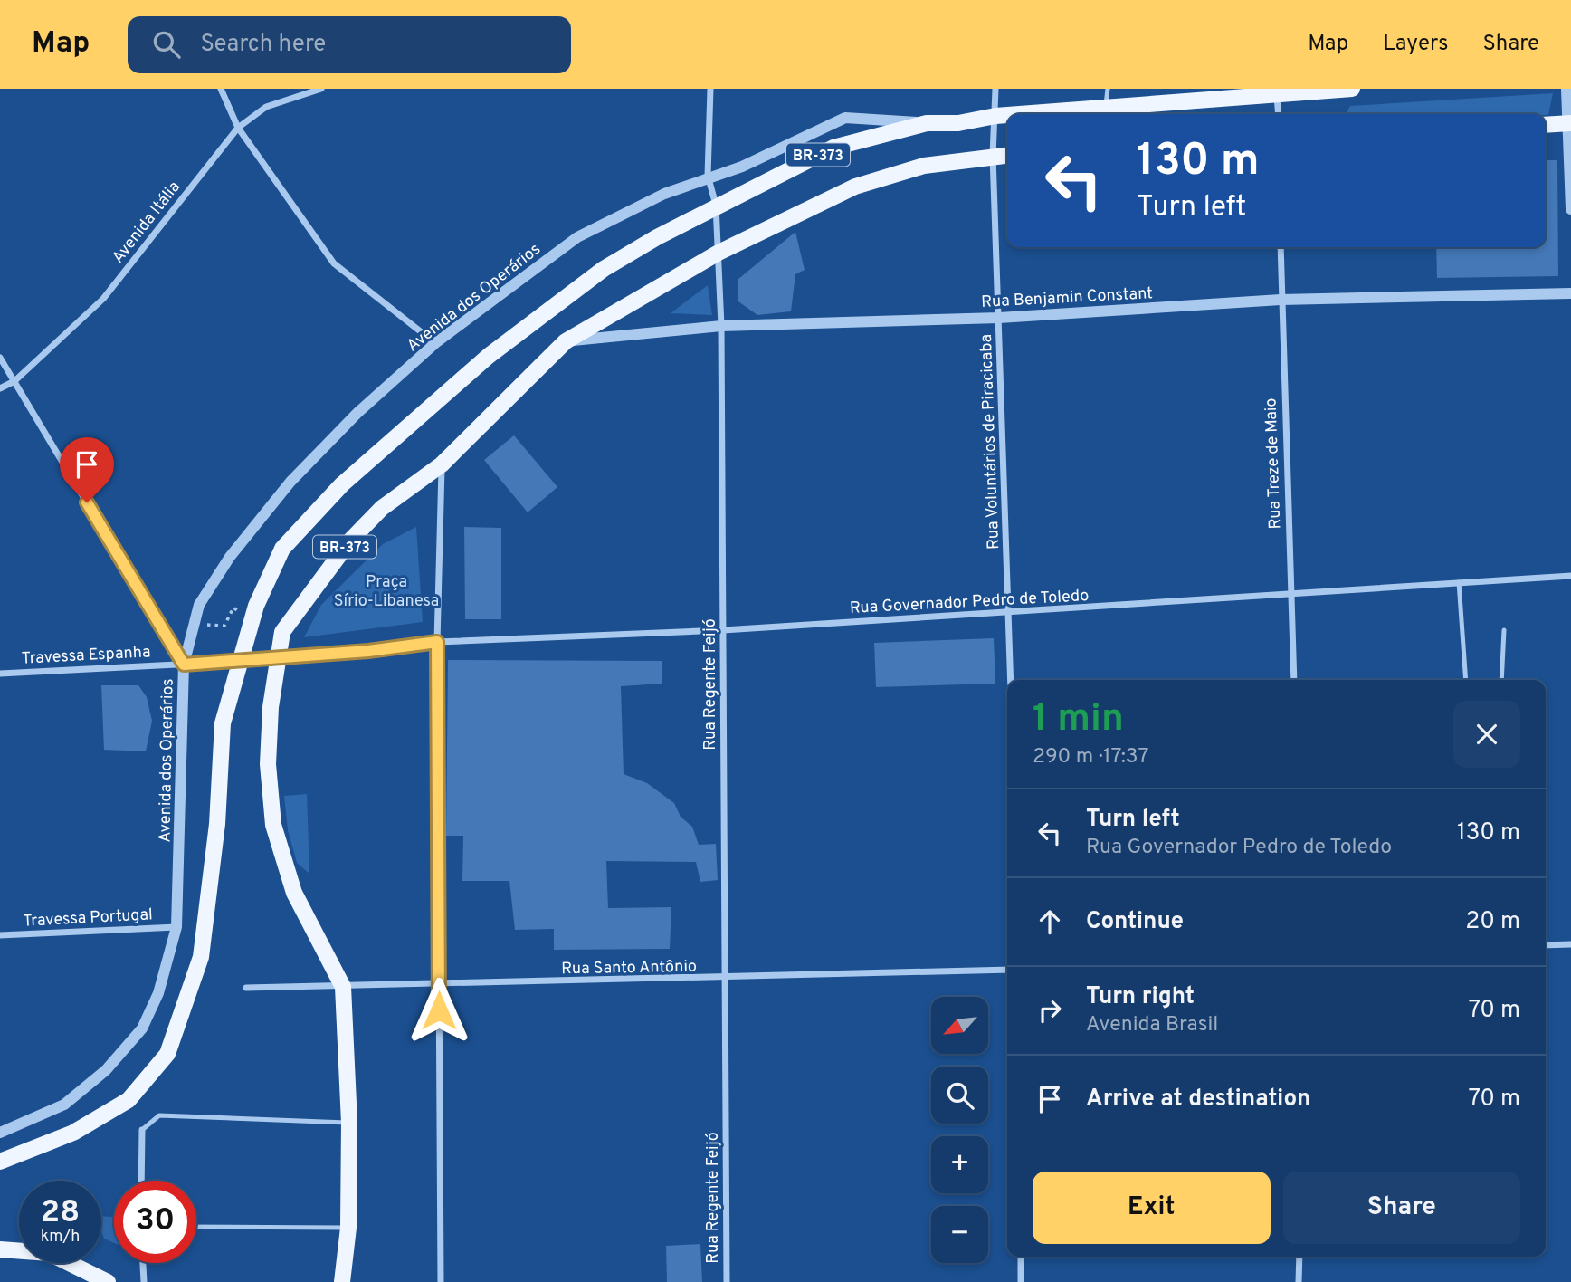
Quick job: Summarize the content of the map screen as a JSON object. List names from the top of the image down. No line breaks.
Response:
{"streets":{"main road":["BR-373"],"street":["Avenida Itália","Avenida dos Operários","Rua Benjamin Constant","Rua Voluntários de Piracicaba","Rua Treze de Maio","Rua Governador Pedro de Toledo","Travessa Espanha","Rua Regente Feijó","Travessa Portugal","Rua Santo Antônio"]},"crossings":[["BR-373","Avenida dos Operários"],["BR-373","Rua Benjamin Constant"],["BR-373","Rua Voluntários de Piracicaba"],["BR-373","Rua Regente Feijó"],["BR-373","Rua Santo Antônio"],["Avenida dos Operários","Travessa Espanha"],["Avenida dos Operários","Rua Regente Feijó"],["Avenida dos Operários","Travessa Portugal"],["Rua Benjamin Constant","Rua Voluntários de Piracicaba"],["Rua Benjamin Constant","Rua Treze de Maio"],["Rua Benjamin Constant","Rua Regente Feijó"],["Rua Voluntários de Piracicaba","Rua Governador Pedro de Toledo"],["Rua Treze de Maio","Rua Governador Pedro de Toledo"],["Rua Governador Pedro de Toledo","Travessa Espanha"],["Rua Governador Pedro de Toledo","Rua Regente Feijó"],["Rua Regente Feijó","Rua Santo Antônio"]],"parks":["Praça Sírio-Libanesa"],"north":"bottom left","page":{"header":"Map","search":"Search here","nav":["Map","Layers","Share"],"turn":["130 m","Turn left"],"heading":["1 min","290 m · 17:37"],"list":[{"name":"Turn left","note":"Rua Governador Pedro de Toledo","value":"130 m"},{"name":"Continue","value":"20 m"},{"name":"Turn right","note":"Avenida Brasil","value":"70 m"},{"name":"Arrive at destination","value":"70 m"}],"map_buttons":["+","−"],"buttons":["Exit","Share"],"speed":"28 km/h","limit":"30"}}
